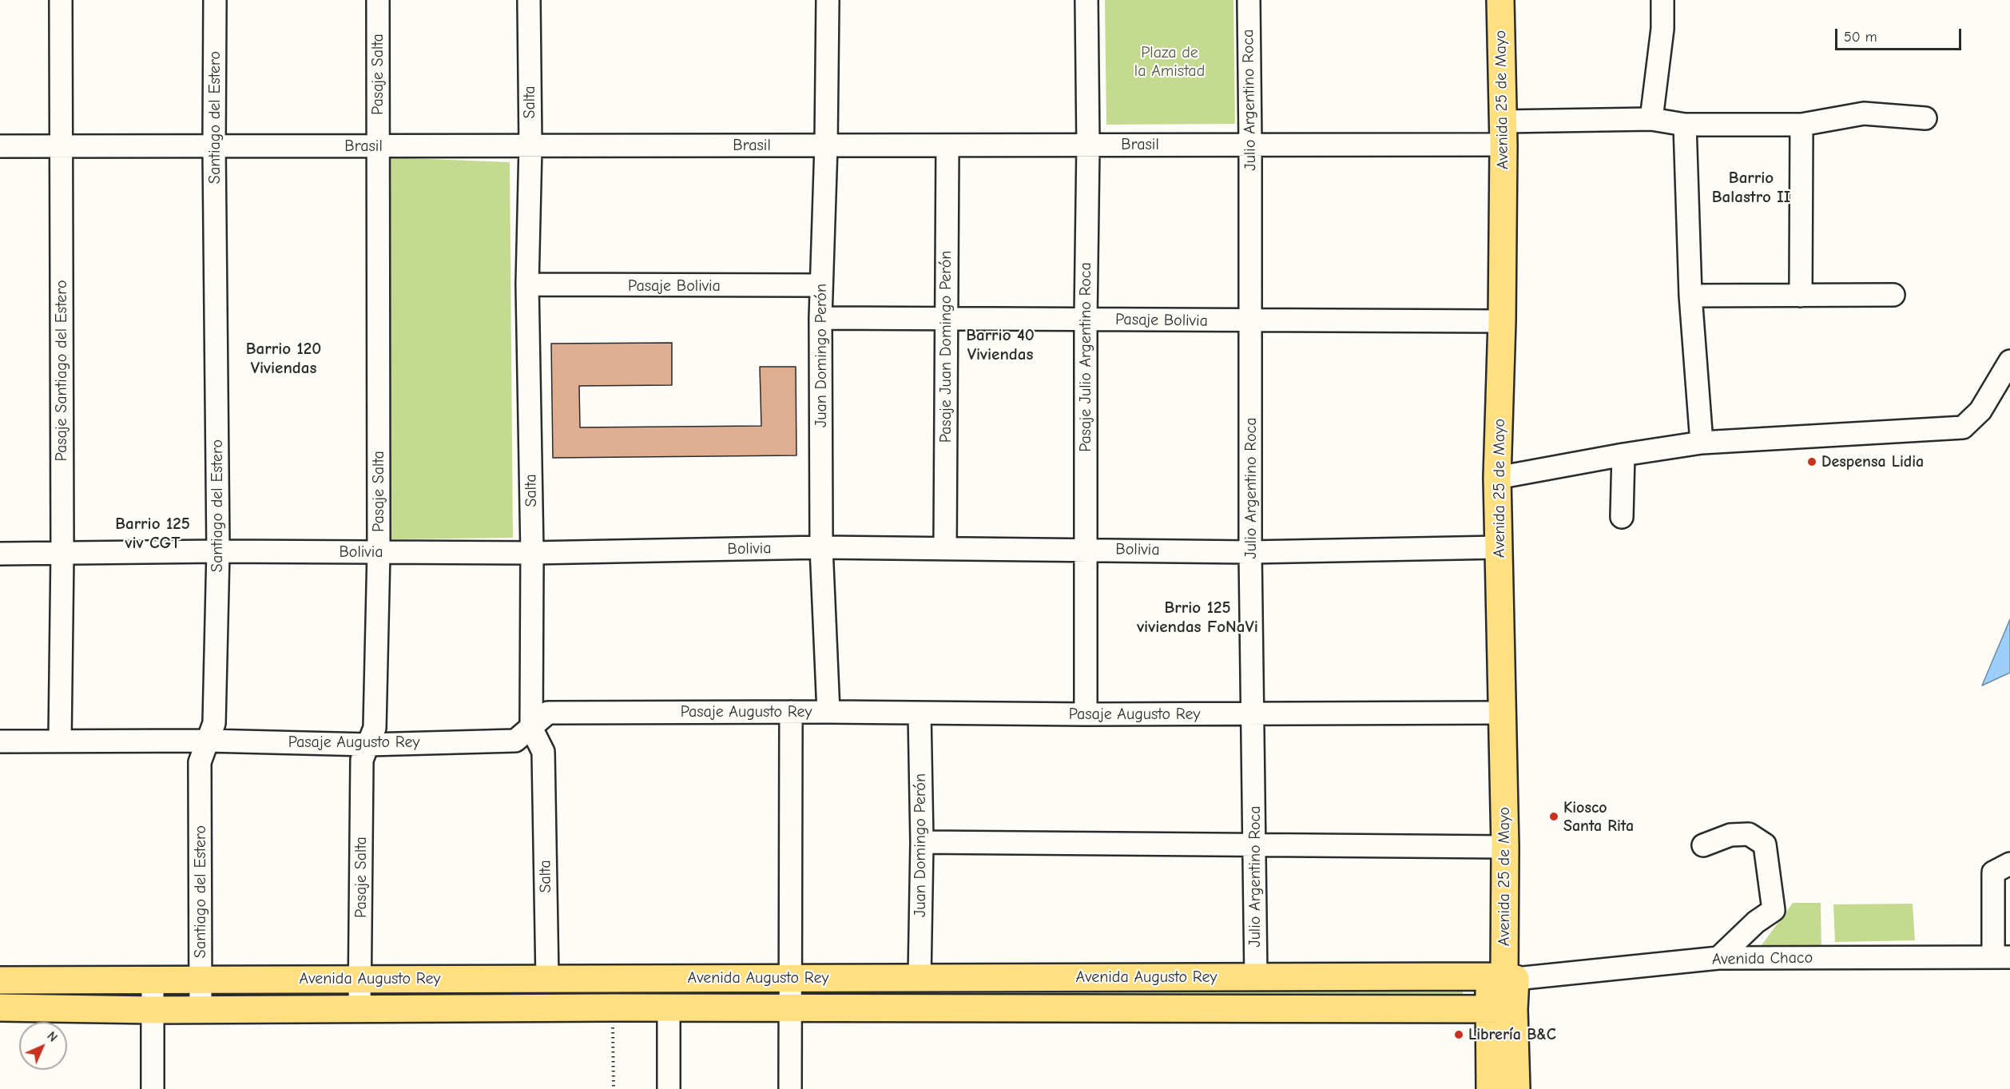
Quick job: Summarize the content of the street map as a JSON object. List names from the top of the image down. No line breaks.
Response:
{"streets":{"main road":["Avenida 25 de Mayo","Avenida Augusto Rey"],"street":["Pasaje Salta","Julio Argentino Roca","Salta","Santiago del Estero","Brasil","Pasaje Bolivia","Pasaje Juan Domingo Perón","Juan Domingo Perón","Pasaje Julio Argentino Roca","Pasaje Santiago del Estero","Bolivia","Pasaje Augusto Rey","Avenida Chaco"]},"crossings":[["Pasaje Salta","Brasil"],["Pasaje Salta","Bolivia"],["Pasaje Salta","Pasaje Augusto Rey"],["Pasaje Salta","Avenida Augusto Rey"],["Julio Argentino Roca","Brasil"],["Julio Argentino Roca","Pasaje Bolivia"],["Julio Argentino Roca","Bolivia"],["Julio Argentino Roca","Pasaje Augusto Rey"],["Julio Argentino Roca","Avenida Augusto Rey"],["Avenida 25 de Mayo","Brasil"],["Avenida 25 de Mayo","Pasaje Bolivia"],["Avenida 25 de Mayo","Bolivia"],["Avenida 25 de Mayo","Pasaje Augusto Rey"],["Avenida 25 de Mayo","Avenida Chaco"],["Avenida 25 de Mayo","Avenida Augusto Rey"],["Salta","Brasil"],["Salta","Pasaje Bolivia"],["Salta","Bolivia"],["Salta","Pasaje Augusto Rey"],["Salta","Avenida Augusto Rey"],["Santiago del Estero","Brasil"],["Santiago del Estero","Bolivia"],["Santiago del Estero","Pasaje Augusto Rey"],["Santiago del Estero","Avenida Augusto Rey"],["Brasil","Pasaje Juan Domingo Perón"],["Brasil","Juan Domingo Perón"],["Brasil","Pasaje Julio Argentino Roca"],["Brasil","Pasaje Santiago del Estero"],["Pasaje Bolivia","Pasaje Juan Domingo Perón"],["Pasaje Bolivia","Juan Domingo Perón"],["Pasaje Bolivia","Pasaje Julio Argentino Roca"],["Pasaje Juan Domingo Perón","Bolivia"],["Juan Domingo Perón","Bolivia"],["Juan Domingo Perón","Pasaje Augusto Rey"],["Juan Domingo Perón","Avenida Augusto Rey"],["Pasaje Julio Argentino Roca","Bolivia"],["Pasaje Julio Argentino Roca","Pasaje Augusto Rey"],["Pasaje Santiago del Estero","Bolivia"],["Pasaje Santiago del Estero","Pasaje Augusto Rey"],["Avenida Chaco","Avenida Augusto Rey"]],"districts":["Barrio Balastro II","Barrio 40 Viviendas","Barrio 120 Viviendas","Barrio 125 viv CGT","Brrio 125 viviendas FoNaVi"],"parks":["Plaza de la Amistad"],"places":["Despensa Lidia","Kiosco Santa Rita","Librería B&C"],"scale_bar":"50 m","north":"top right"}
